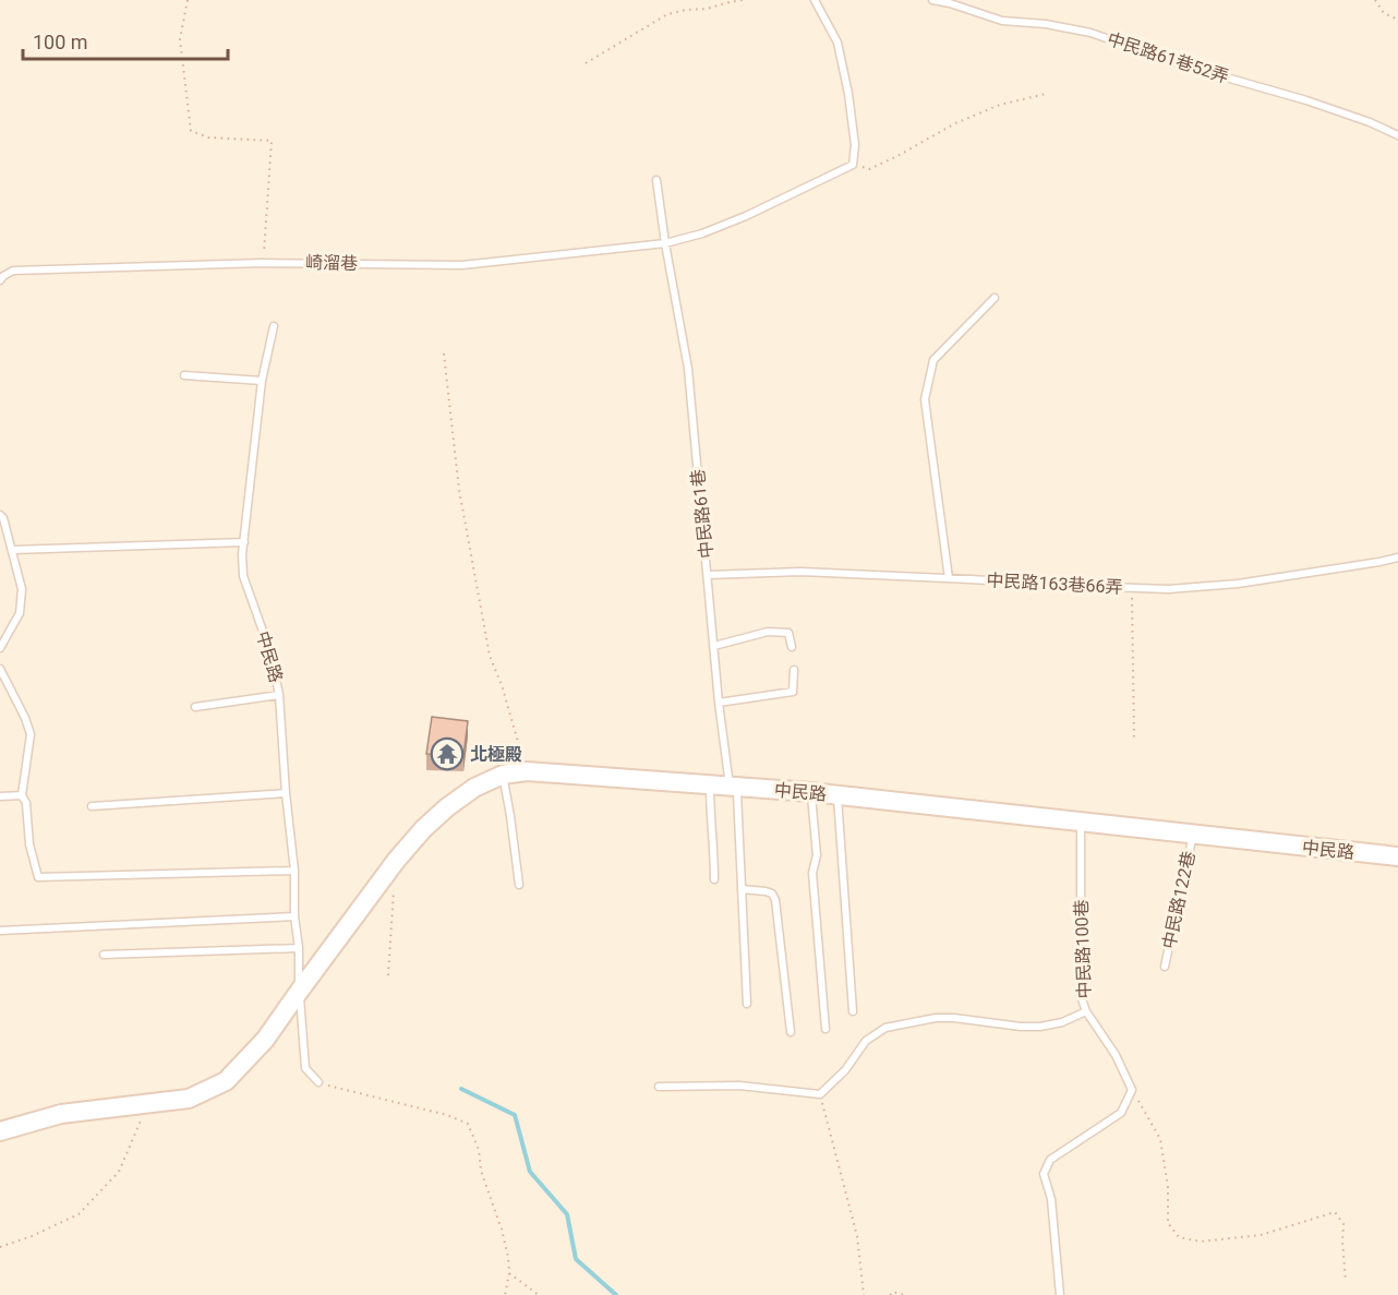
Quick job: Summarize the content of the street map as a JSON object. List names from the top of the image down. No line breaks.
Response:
{"streets":{"street":["中民路"],"lane":["中民路61巷52弄","崎溜巷","中民路61巷","中民路163巷66弄","中民路122巷","中民路100巷"]},"crossings":[["崎溜巷","中民路61巷"],["中民路61巷","中民路163巷66弄"],["中民路61巷","中民路"],["中民路","中民路122巷"],["中民路","中民路100巷"]],"places":{"temple":["北極殿"]},"scale_bar":"100 m"}
